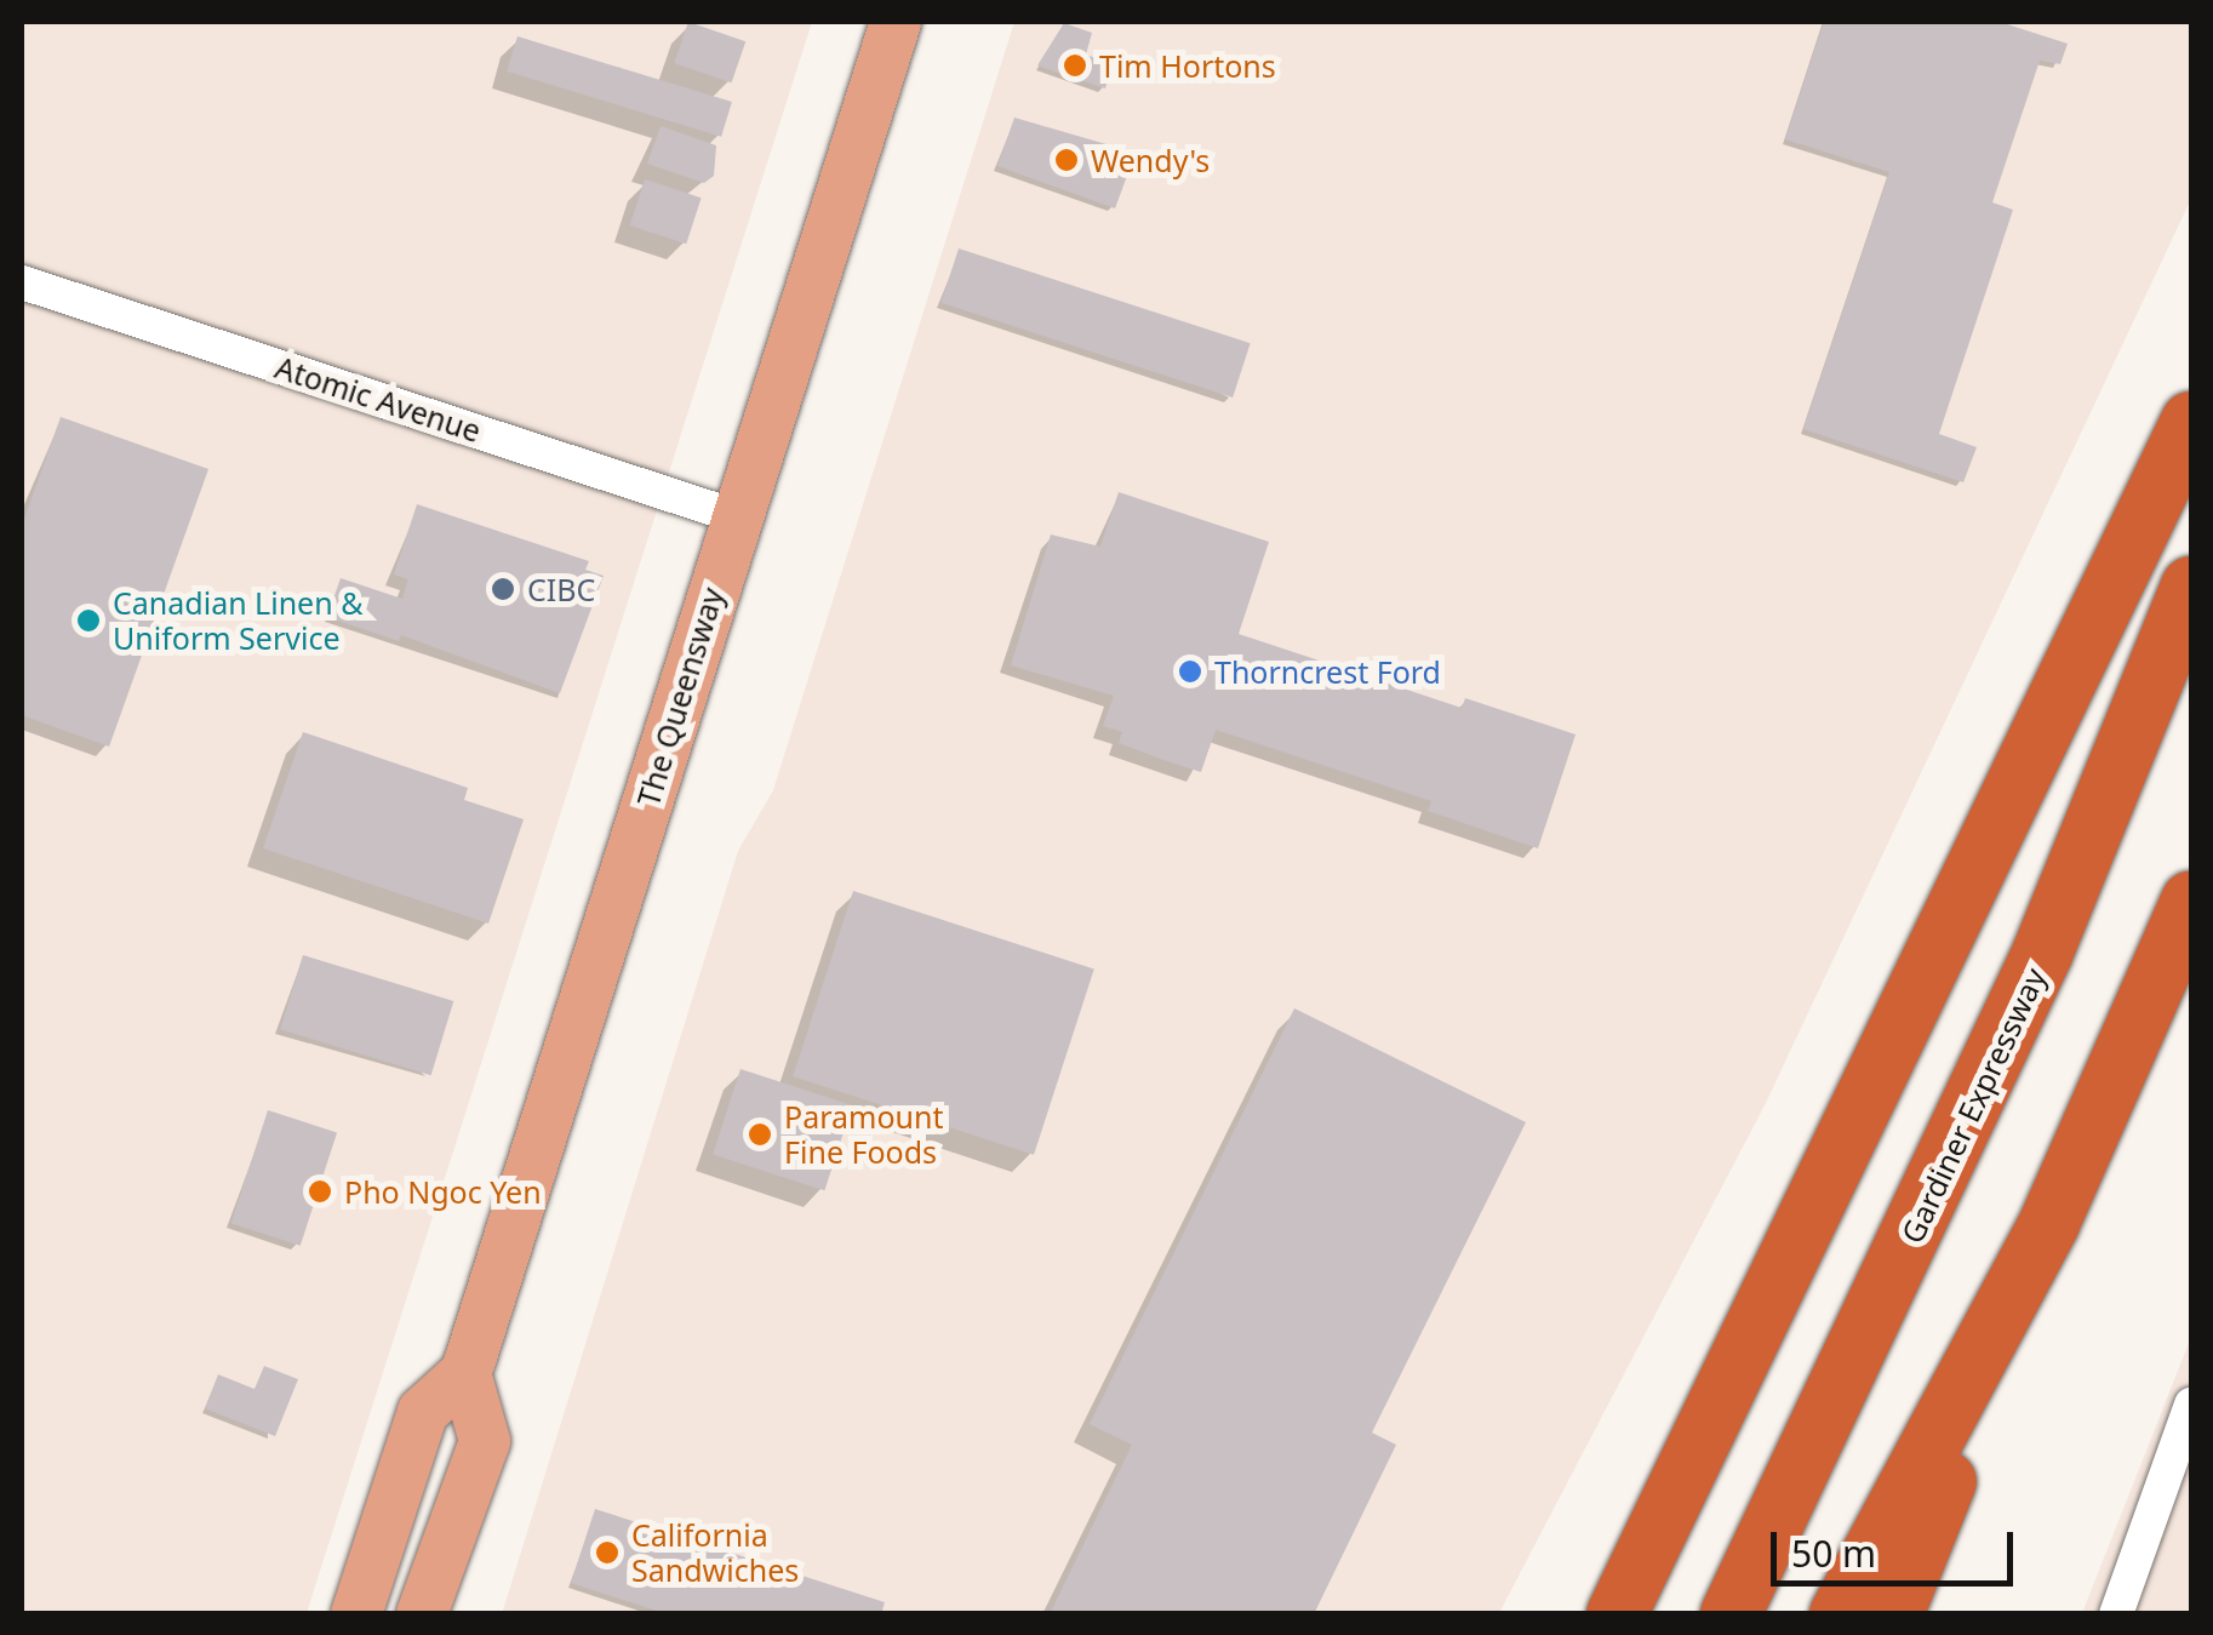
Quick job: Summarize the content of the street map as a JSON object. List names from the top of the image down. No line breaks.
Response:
{"streets":{"highway":["Gardiner Expressway"],"main road":["The Queensway"],"street":["Atomic Avenue"]},"crossings":[["Atomic Avenue","The Queensway"]],"places":["Tim Hortons","Wendy's","CIBC","Canadian Linen & Uniform Service","Thorncrest Ford","Paramount Fine Foods","Pho Ngoc Yen","California Sandwiches"],"scale_bar":"50 m"}
